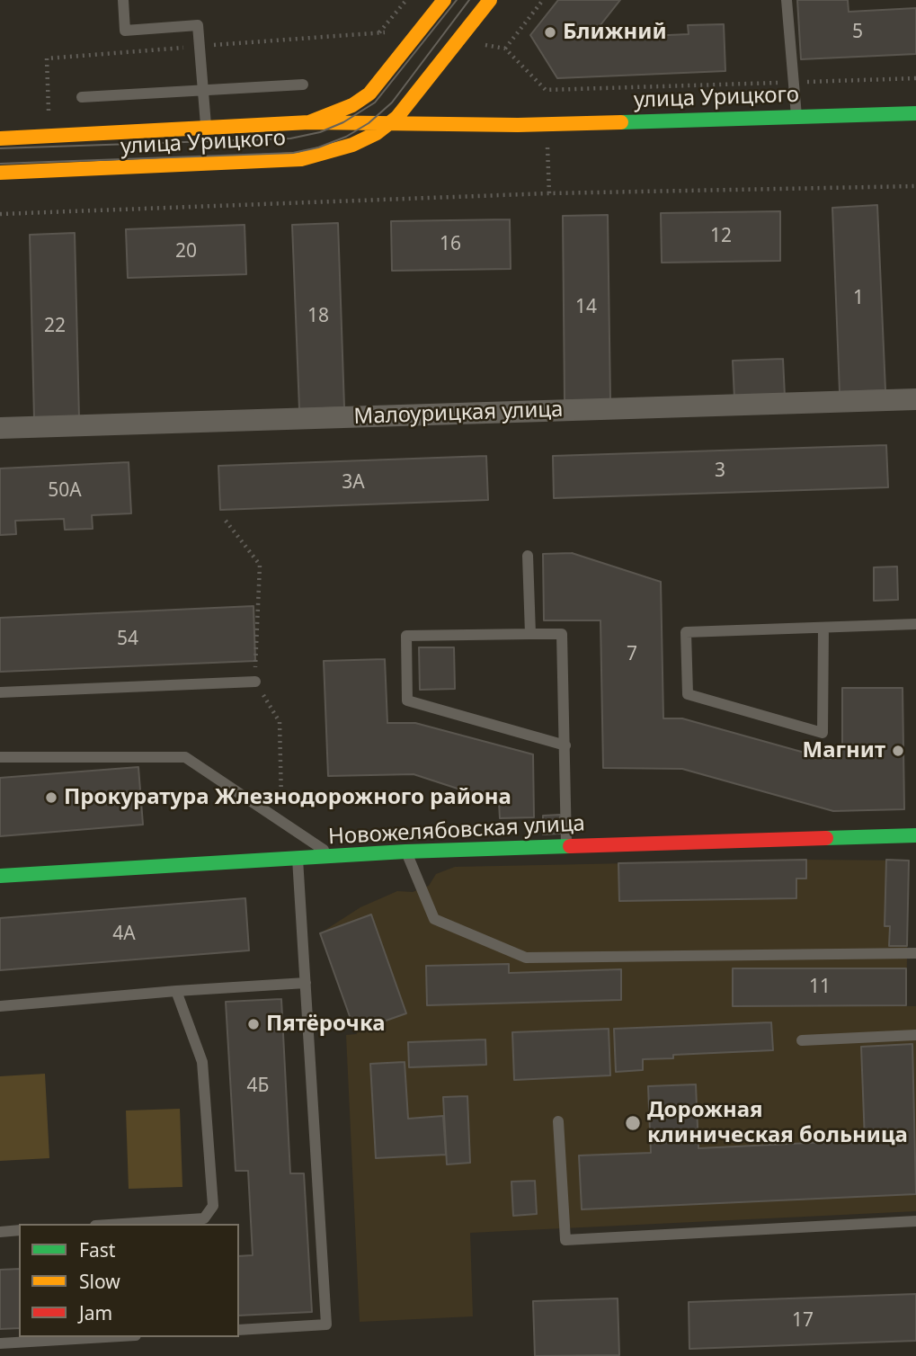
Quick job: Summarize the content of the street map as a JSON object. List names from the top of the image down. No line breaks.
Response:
{"streets":{"main road":["улица Урицкого","Новожелябовская улица"],"street":["Малоурицкая улица"]},"places":["Ближний","Магнит","Прокуратура Жлезнодорожного района","Пятёрочка","Дорожная клиническая больница"],"house_numbers":["5","12","16","20","1","14","18","22","3","3А","50А","54","7","4А","11","4Б","17"],"legend":["Fast","Slow","Jam"]}
